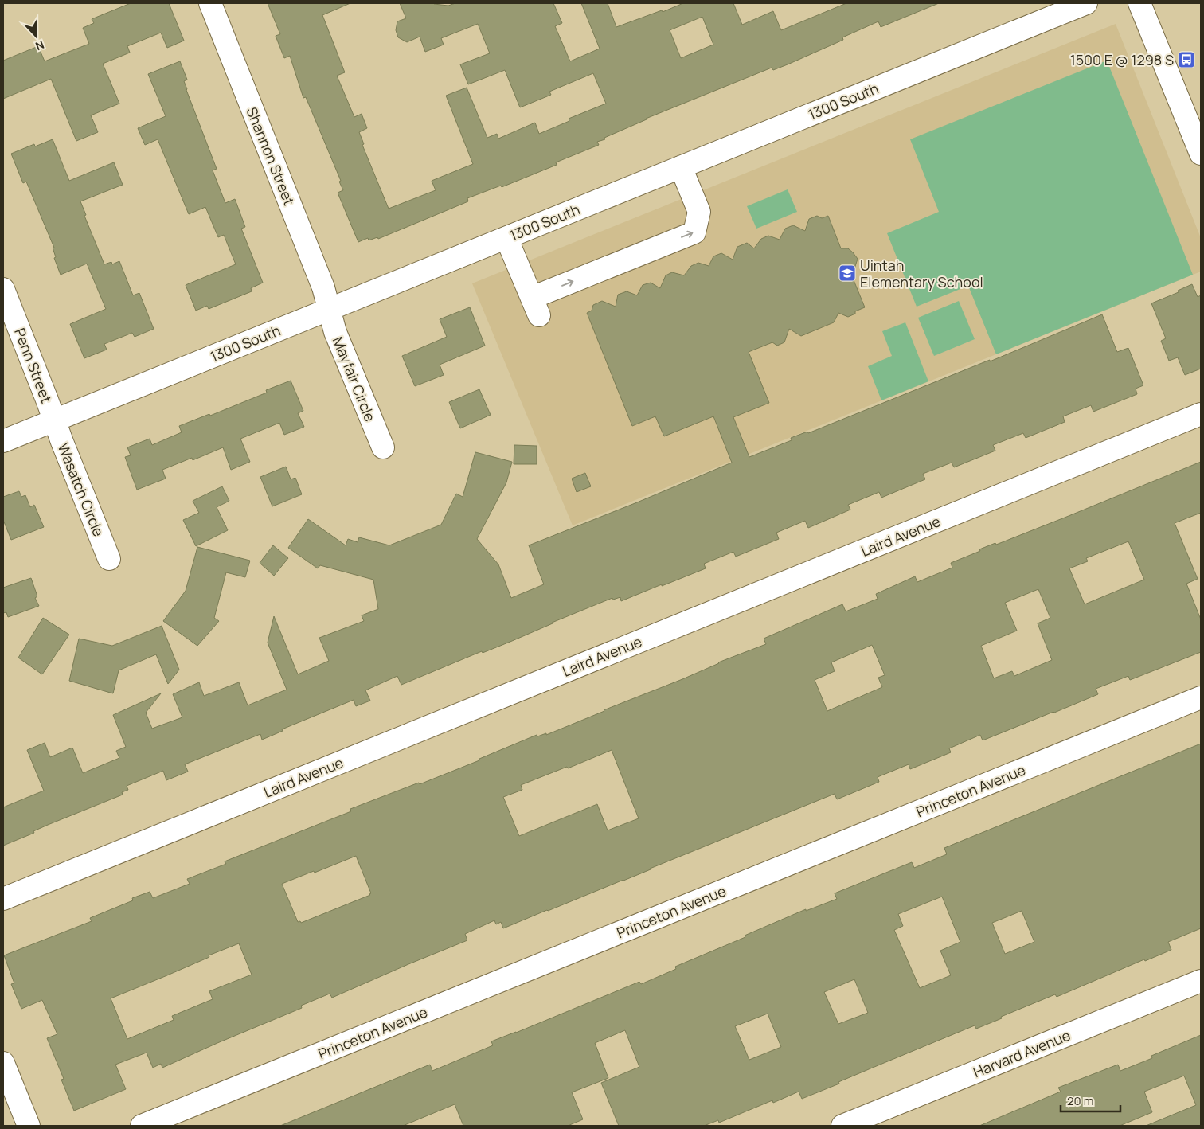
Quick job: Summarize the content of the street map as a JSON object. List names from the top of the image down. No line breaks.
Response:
{"streets":{"street":["1300 South","Shannon Street","Penn Street","Mayfair Circle","Wasatch Circle","Laird Avenue","Princeton Avenue","Harvard Avenue"]},"crossings":[["1300 South","Shannon Street"],["1300 South","Penn Street"],["1300 South","Mayfair Circle"],["1300 South","Wasatch Circle"],["Shannon Street","Mayfair Circle"],["Penn Street","Wasatch Circle"]],"places":{"bus stop":["1500 E @ 1298 S"],"school or university":["Uintah Elementary School"]},"scale_bar":"20 m","north":"bottom"}
